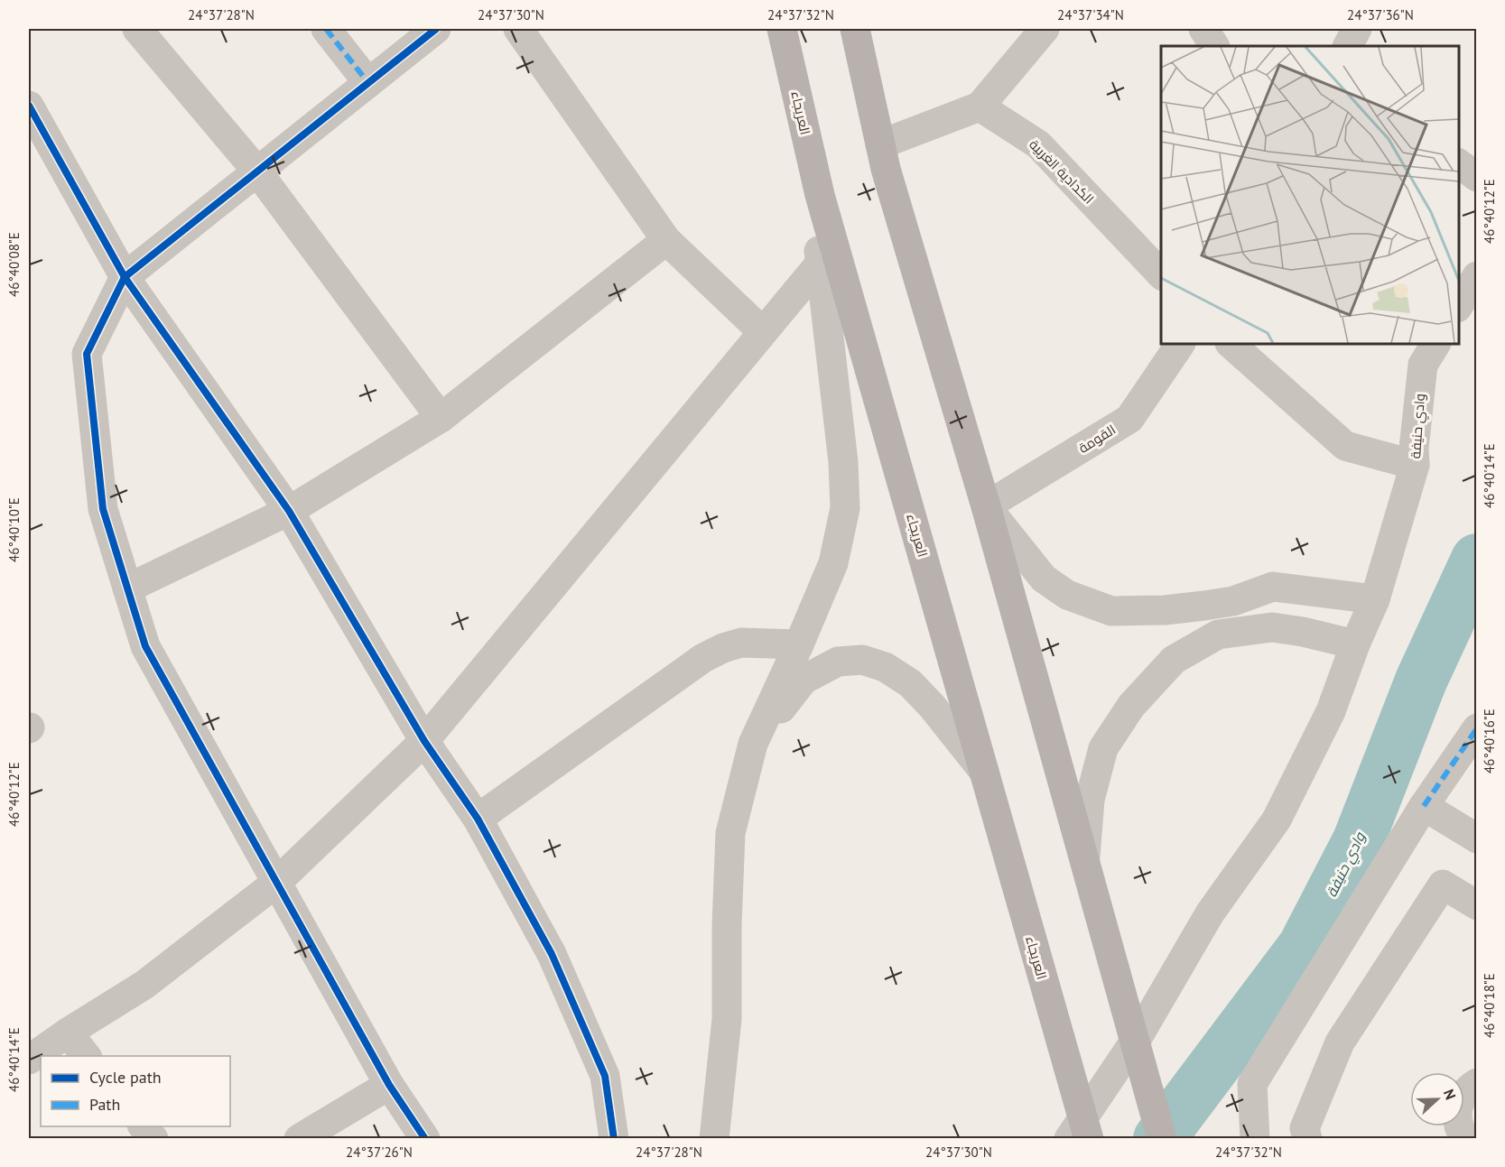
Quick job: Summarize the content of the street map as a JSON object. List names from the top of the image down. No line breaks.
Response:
{"streets":{"main road":["العريجاء"],"street":["الكدادية الغربية","وادي حنيفة","القومة"]},"water":["وادي حنيفة"],"legend":["Cycle path","Path"],"north":"right","coordinates":["24°37'28\"N","24°37'30\"N","24°37'32\"N","24°37'34\"N","24°37'36\"N","46°40'12\"E","46°40'08\"E","46°40'14\"E","46°40'10\"E","46°40'16\"E","46°40'18\"E","24°37'26\"N"]}
